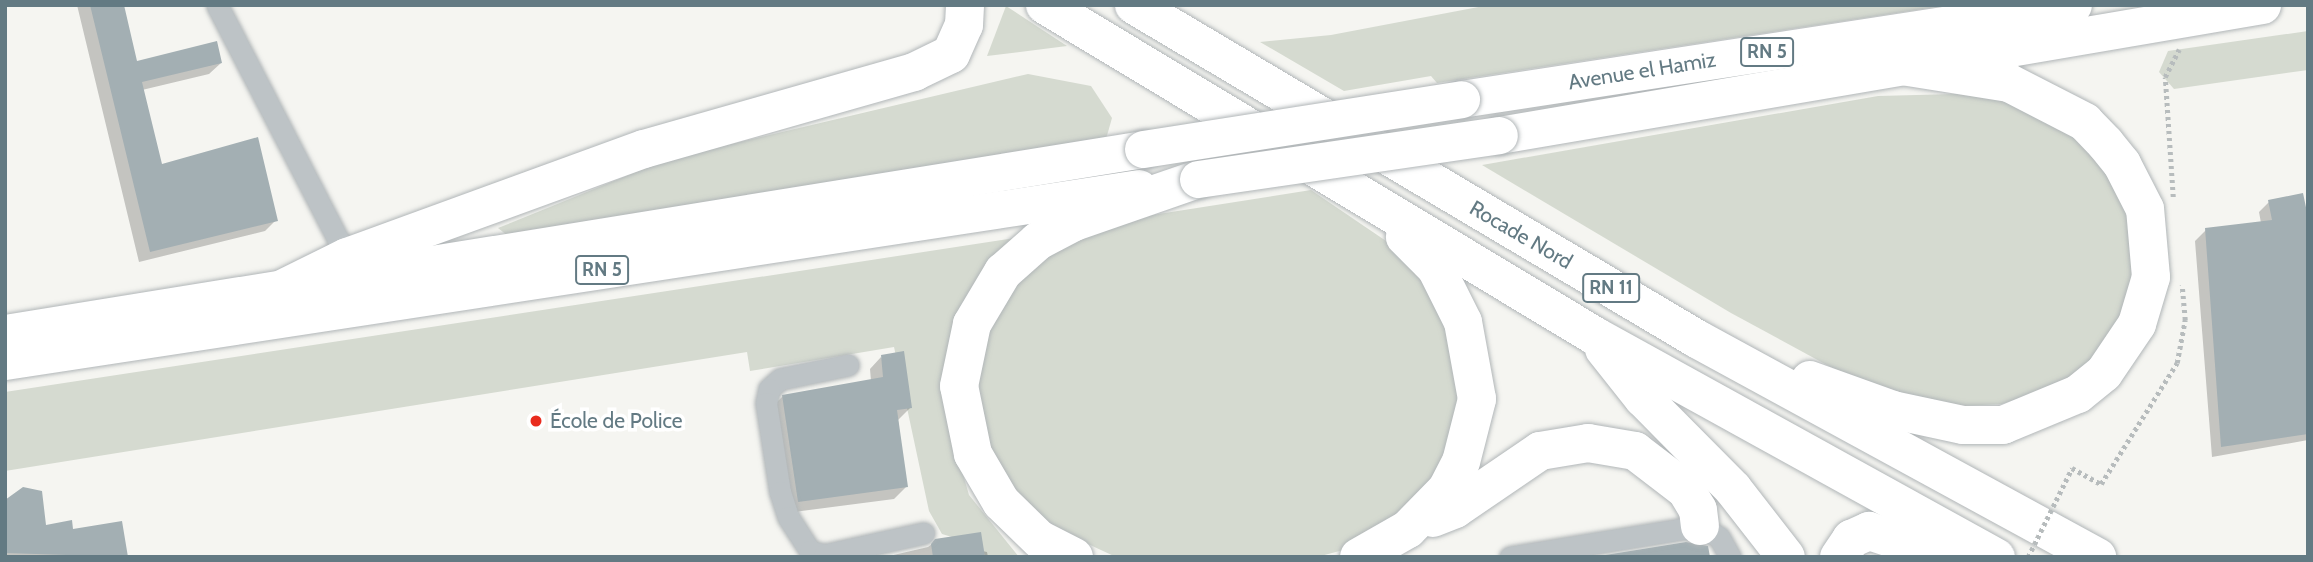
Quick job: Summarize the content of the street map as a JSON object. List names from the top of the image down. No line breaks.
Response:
{"streets":{"highway":["RN 5","Avenue el Hamiz","Rocade Nord","RN 11"]},"crossings":[["RN 5","Avenue el Hamiz"]],"places":["École de Police"]}
